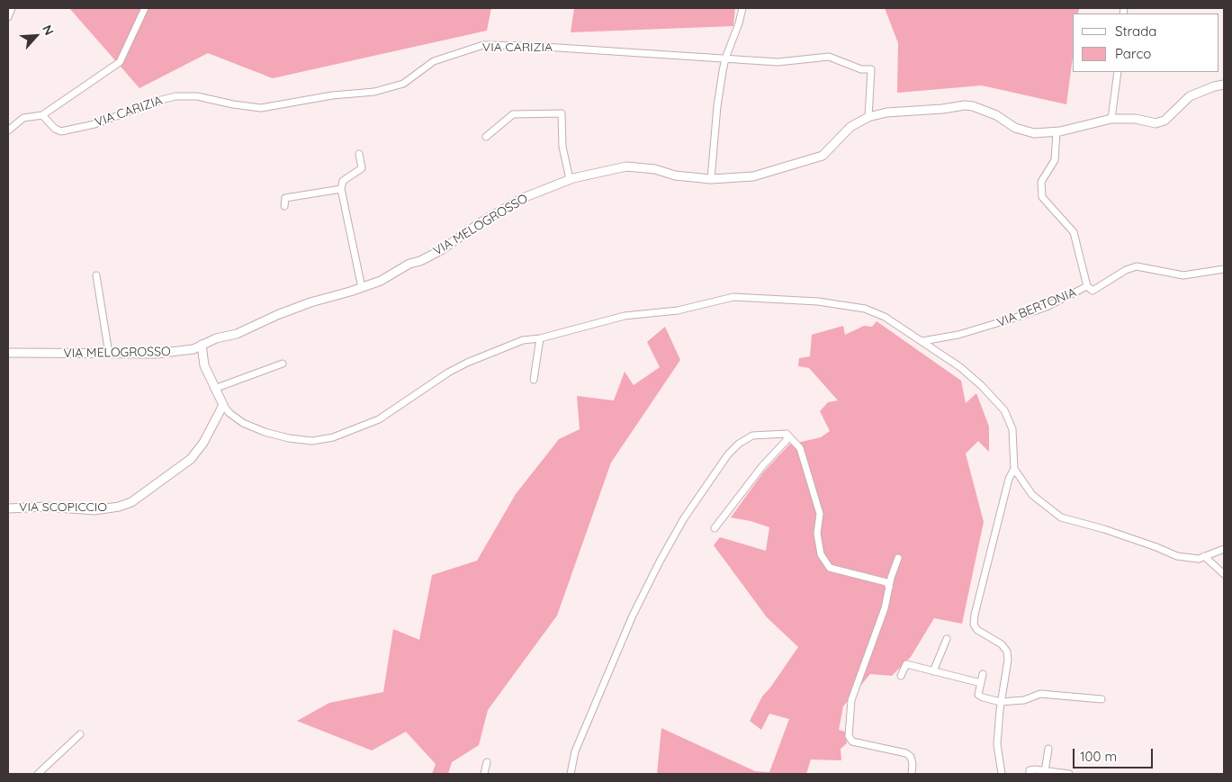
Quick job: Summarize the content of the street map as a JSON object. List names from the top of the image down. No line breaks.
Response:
{"streets":{"street":["VIA CARIZIA","VIA MELOGROSSO","VIA BERTONIA","VIA SCOPICCIO"]},"crossings":[["VIA CARIZIA","VIA MELOGROSSO"]],"legend":["Strada","Parco"],"scale_bar":"100 m","north":"top right"}
